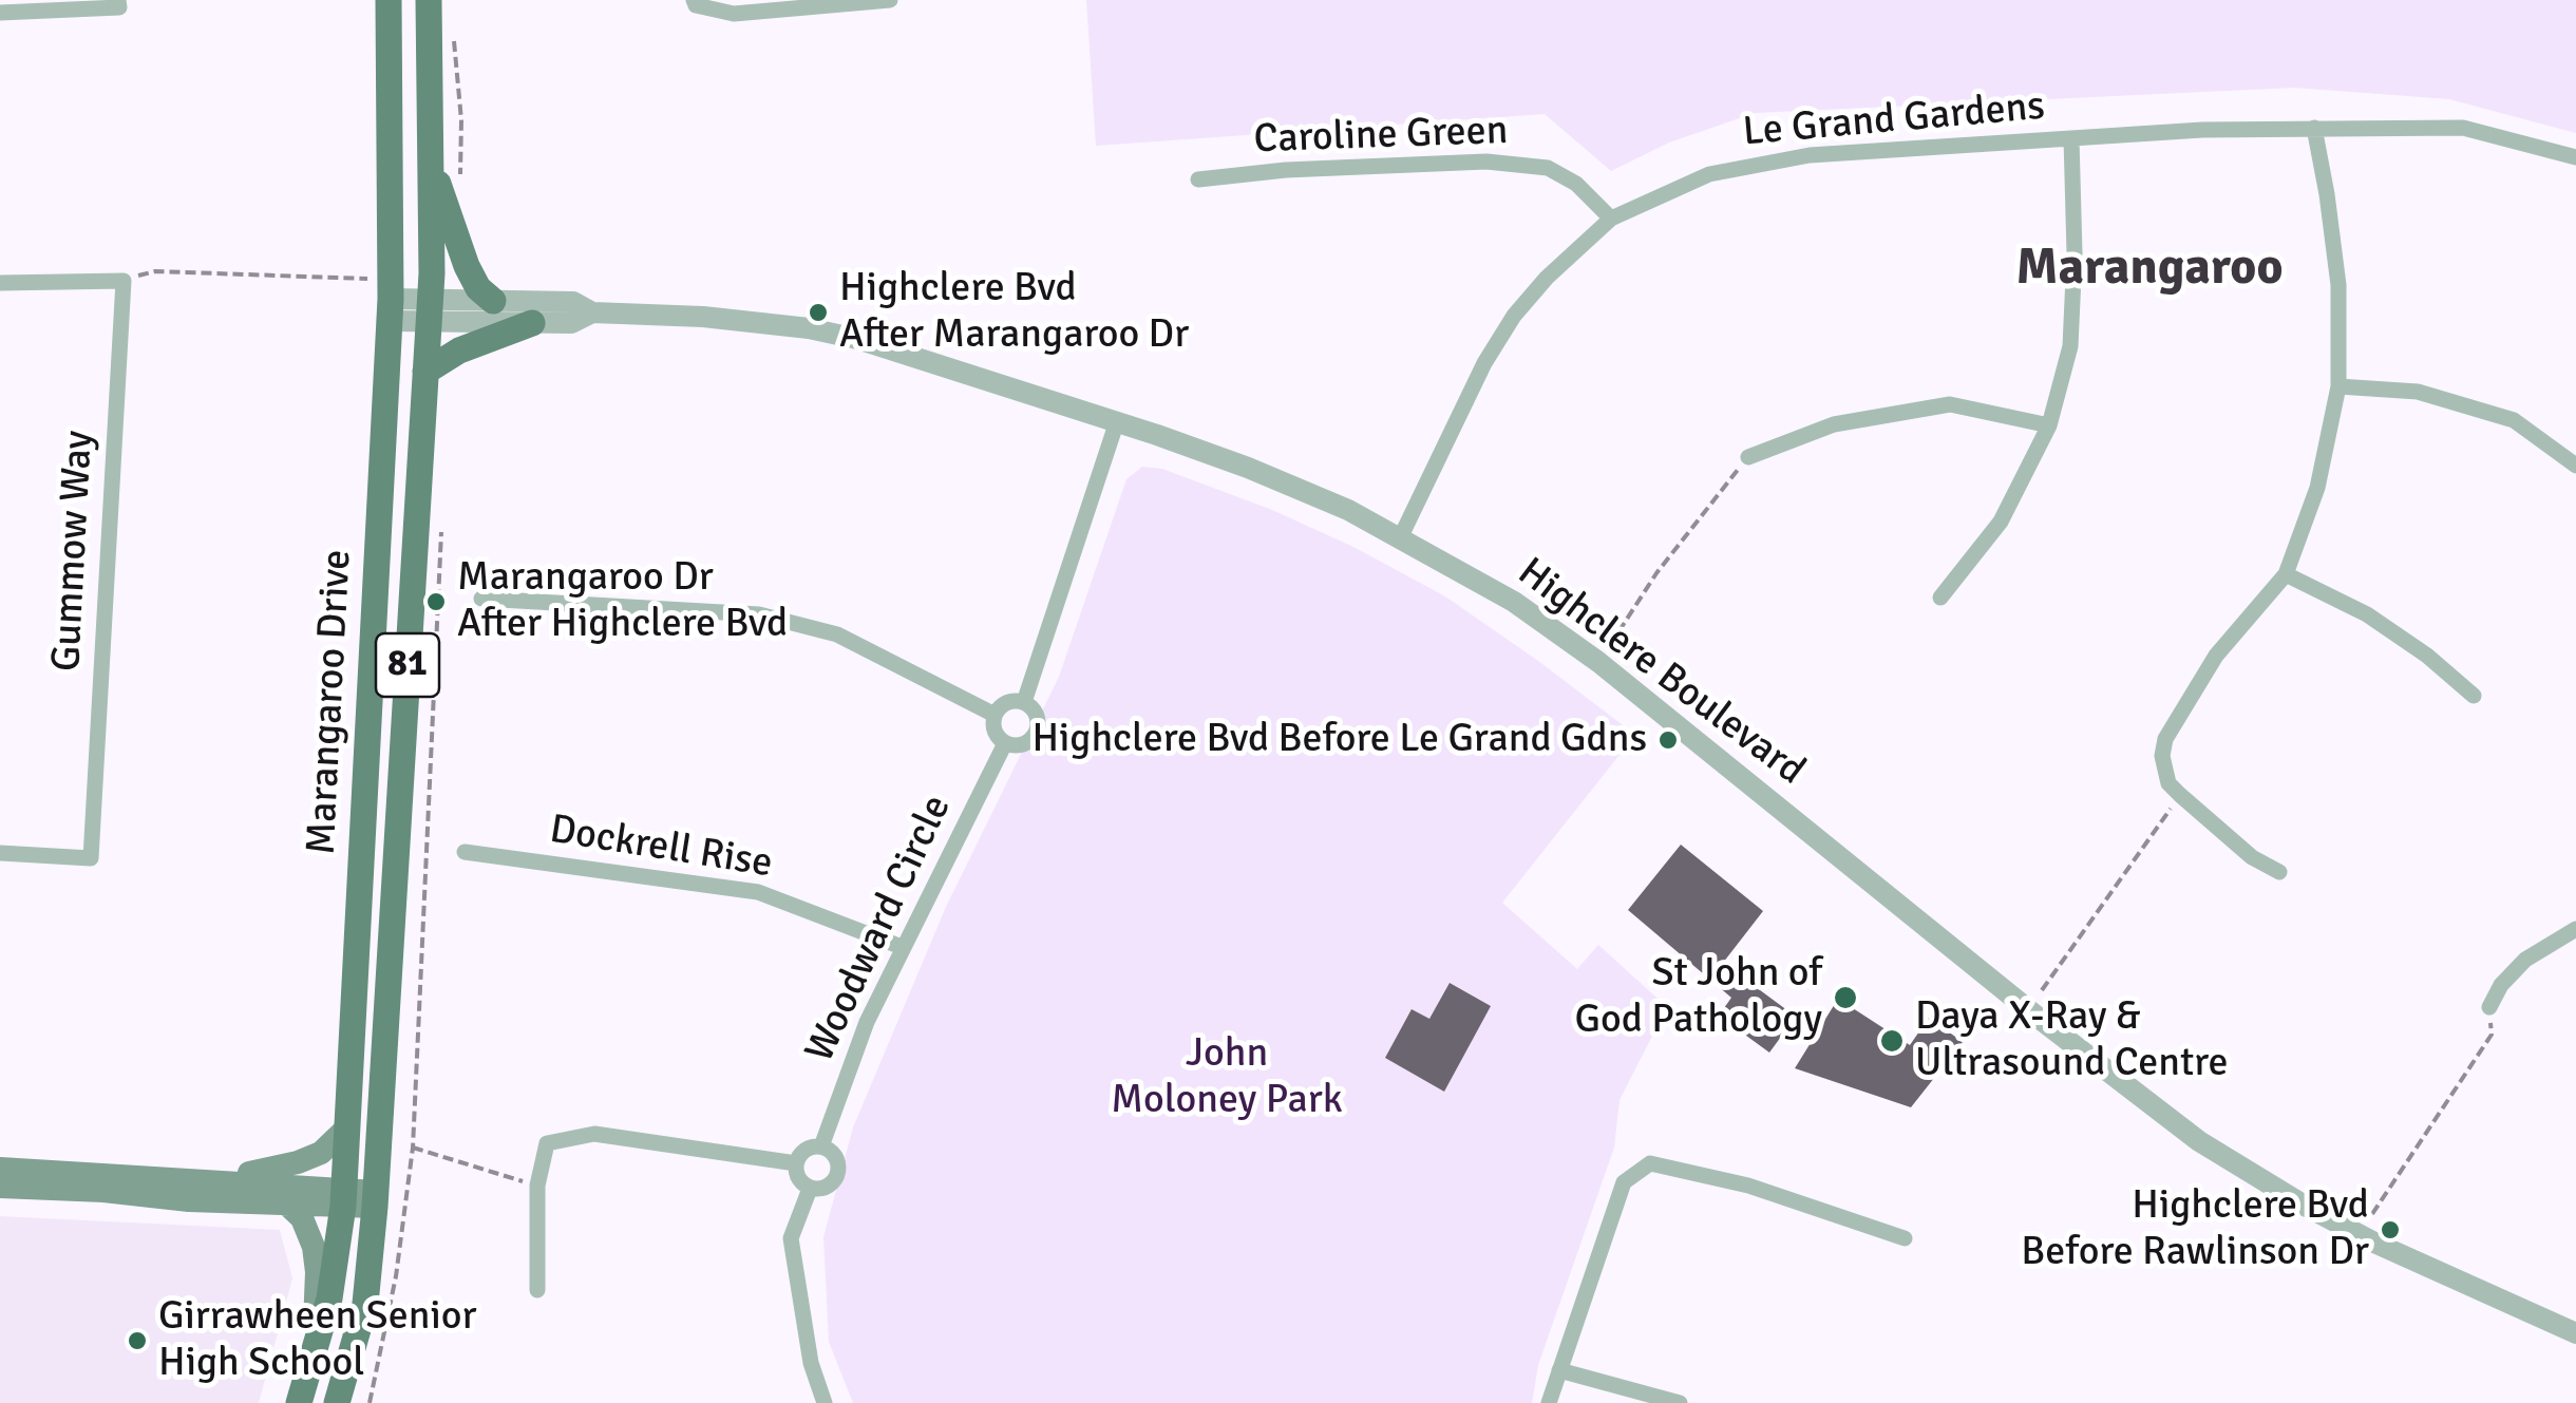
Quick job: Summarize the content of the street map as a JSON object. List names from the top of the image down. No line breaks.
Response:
{"streets":{"main road":["81","Marangaroo Drive"],"street":["Le Grand Gardens","Caroline Green","Gummow Way","Highclere Boulevard","Dockrell Rise","Woodward Circle"]},"crossings":[["Le Grand Gardens","Caroline Green"],["Le Grand Gardens","Highclere Boulevard"],["Highclere Boulevard","Marangaroo Drive"],["Highclere Boulevard","Woodward Circle"],["Dockrell Rise","Woodward Circle"]],"districts":["Marangaroo"],"parks":["John Moloney Park"],"places":["Highclere Bvd After Marangaroo Dr","Marangaroo Dr After Highclere Bvd","Highclere Bvd Before Le Grand Gdns","St John of God Pathology","Daya X-Ray & Ultrasound Centre","Highclere Bvd Before Rawlinson Dr","Girrawheen Senior High School"]}
